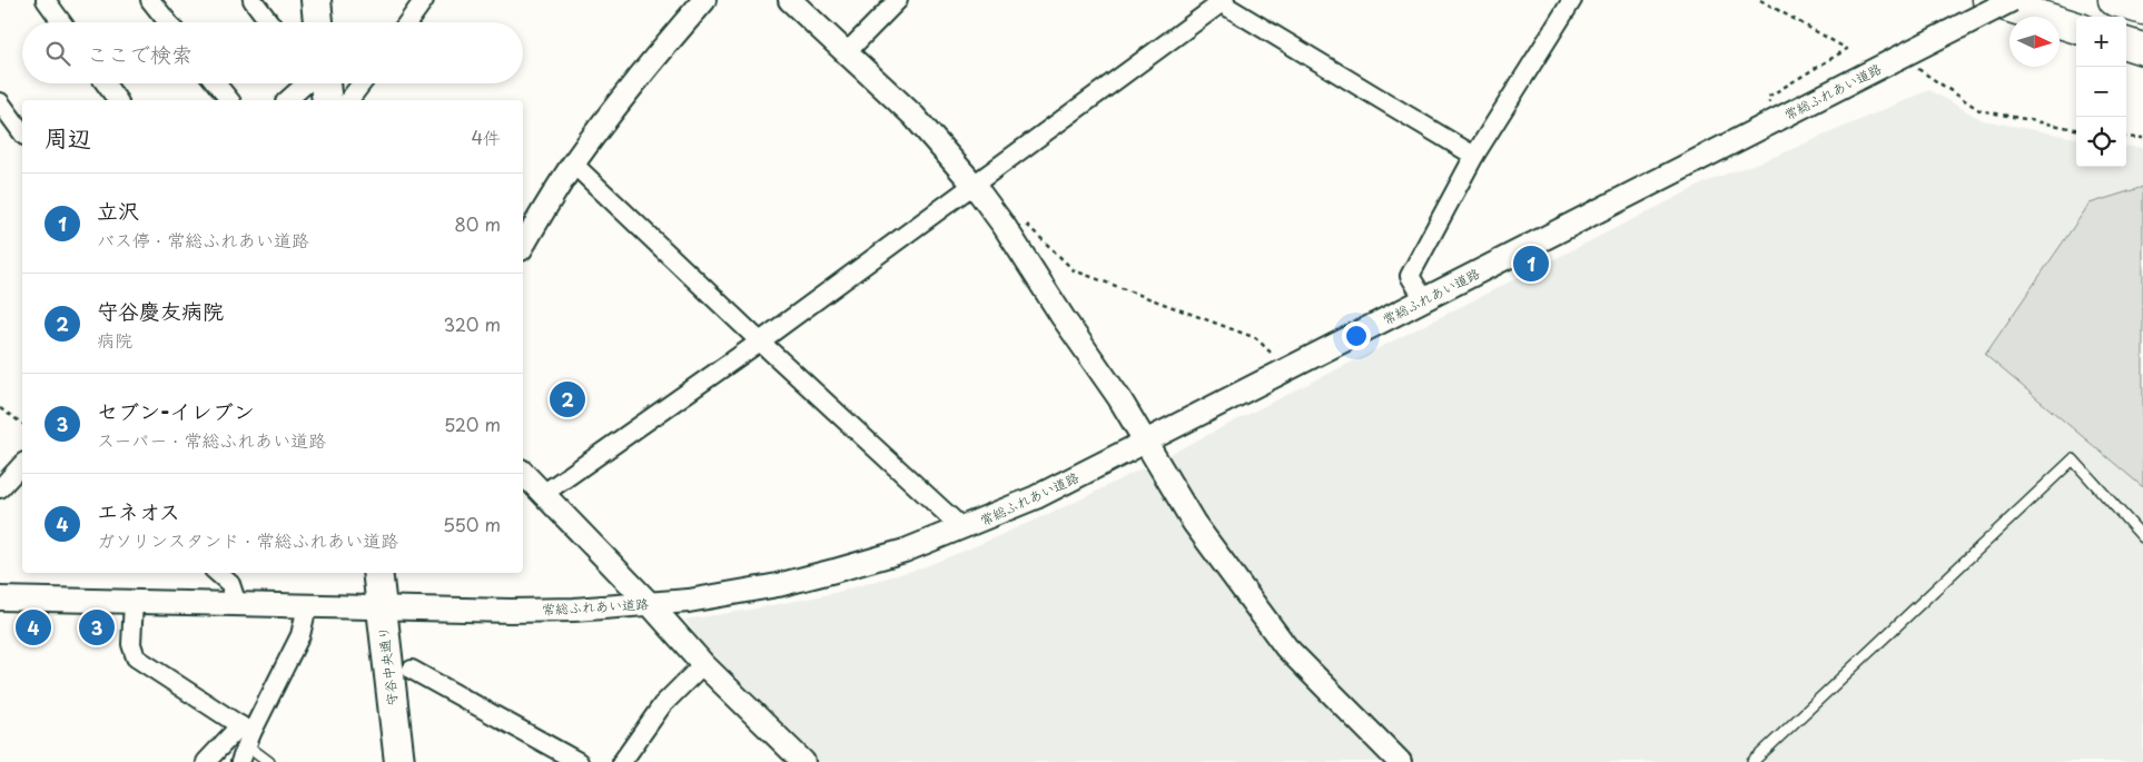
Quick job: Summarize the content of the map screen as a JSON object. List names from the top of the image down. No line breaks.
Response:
{"streets":{"main road":["守谷中央通り"],"street":["常総ふれあい道路"]},"crossings":[["常総ふれあい道路","守谷中央通り"]],"north":"right","page":{"map_buttons":["+","−"],"search":"ここで検索","heading":["周辺","4件"],"list":[{"mark":"1","name":"立沢","note":"バス停 · 常総ふれあい道路","value":"80 m"},{"mark":"2","name":"守谷慶友病院","note":"病院","value":"320 m"},{"mark":"3","name":"セブン-イレブン","note":"スーパー · 常総ふれあい道路","value":"520 m"},{"mark":"4","name":"エネオス","note":"ガソリンスタンド · 常総ふれあい道路","value":"550 m"}],"pins":["1","2","3","4"]}}
